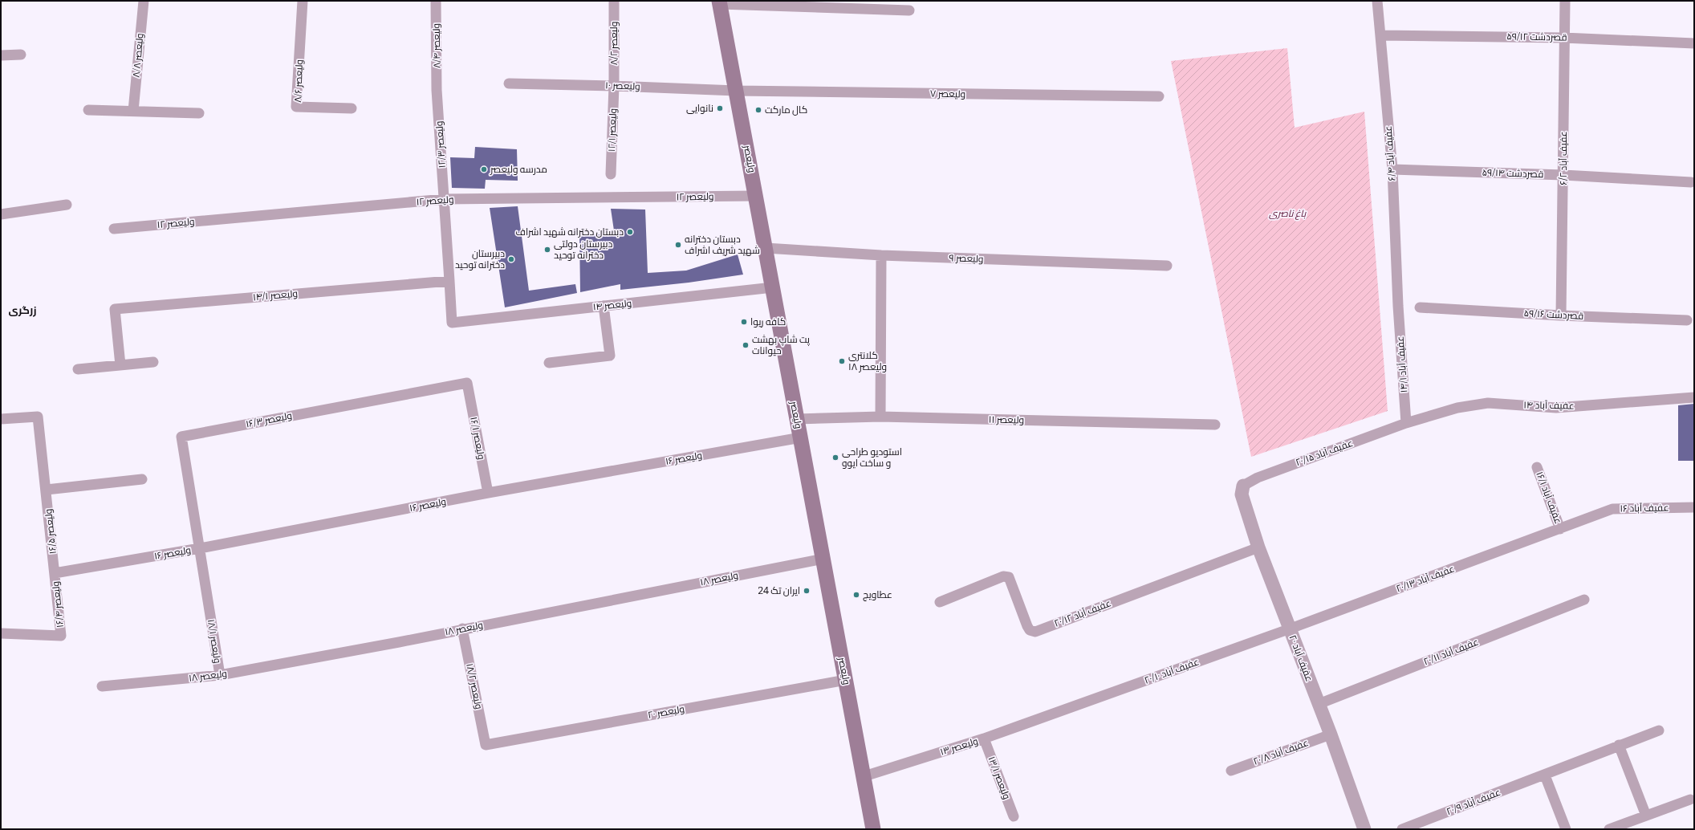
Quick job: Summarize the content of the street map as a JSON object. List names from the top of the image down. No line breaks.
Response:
{"streets":{"main road":["ولیعصر"],"street":["۵۹/۱۲ قصردشت","۸/۲ ولیعصر","۸/۴ ولیعصر","۸/۸ ولیعصر","۸/۶ ولیعصر","۱۰ ولیعصر","۷ ولیعصر","۱۲/۱ ولیعصر","۱۲/۳ ولیعصر","عفیف آباد ۶/۴","عفیف آباد ۶/۲","۵۹/۱۴ قصردشت","۱۲ ولیعصر","۹ ولیعصر","۱۴/۱ ولیعصر","۱۴ ولیعصر","۵۹/۱۶ قصردشت","عفیف آباد ۱۴/۱","عفیف آباد ۱۴","۱۶/۳ ولیعصر","۱۱ ولیعصر","۱۶/۱ ولیعصر","عفیف آباد ۲۰/۱۵","۱۶ ولیعصر","عفیف آباد ۱۶/۱","عفیف آباد ۱۶","۱۶/۵ ولیعصر","۱۸ ولیعصر","عفیف آباد ۲۰/۱۳","۱۶/۴ ولیعصر","عفیف آباد ۲۰/۱۲","۱۸/۱ ولیعصر","عفیف آباد ۲۰/۱۱","عفیف آباد ۲۰","عفیف آباد ۲۰/۱۰","۱۸/۲ ولیعصر","۲۰ ولیعصر","۱۳ ولیعصر","عفیف آباد ۲۰/۸","۱۳/۱ ولیعصر","عفیف آباد ۲۰/۹"]},"crossings":[["۵۹/۱۲ قصردشت","عفیف آباد ۶/۴"],["۵۹/۱۲ قصردشت","عفیف آباد ۶/۲"],["۸/۲ ولیعصر","۱۰ ولیعصر"],["۸/۲ ولیعصر","۱۲/۱ ولیعصر"],["۸/۴ ولیعصر","۱۲/۳ ولیعصر"],["۱۰ ولیعصر","۷ ولیعصر"],["۱۰ ولیعصر","۱۲/۱ ولیعصر"],["۱۰ ولیعصر","ولیعصر"],["۷ ولیعصر","ولیعصر"],["۱۲/۳ ولیعصر","۱۲ ولیعصر"],["۱۲/۳ ولیعصر","۱۴/۱ ولیعصر"],["۱۲/۳ ولیعصر","۱۴ ولیعصر"],["عفیف آباد ۶/۴","۵۹/۱۴ قصردشت"],["عفیف آباد ۶/۴","عفیف آباد ۱۴/۱"],["عفیف آباد ۶/۲","۵۹/۱۴ قصردشت"],["عفیف آباد ۶/۲","۵۹/۱۶ قصردشت"],["ولیعصر","۱۲ ولیعصر"],["ولیعصر","۹ ولیعصر"],["ولیعصر","۱۴ ولیعصر"],["ولیعصر","۱۱ ولیعصر"],["ولیعصر","۱۶ ولیعصر"],["ولیعصر","۱۸ ولیعصر"],["ولیعصر","۲۰ ولیعصر"],["ولیعصر","۱۳ ولیعصر"],["۱۴/۱ ولیعصر","۱۴ ولیعصر"],["عفیف آباد ۱۴/۱","عفیف آباد ۱۴"],["عفیف آباد ۱۴/۱","عفیف آباد ۲۰/۱۵"],["عفیف آباد ۱۴","عفیف آباد ۲۰/۱۵"],["۱۶/۳ ولیعصر","۱۶/۱ ولیعصر"],["۱۶/۳ ولیعصر","۱۶ ولیعصر"],["۱۶/۳ ولیعصر","۱۸/۱ ولیعصر"],["۱۶/۱ ولیعصر","۱۶ ولیعصر"],["عفیف آباد ۲۰/۱۵","عفیف آباد ۲۰"],["۱۶ ولیعصر","۱۶/۵ ولیعصر"],["۱۶ ولیعصر","۱۶/۴ ولیعصر"],["۱۶ ولیعصر","۱۸/۱ ولیعصر"],["عفیف آباد ۱۶/۱","عفیف آباد ۱۶"],["عفیف آباد ۱۶/۱","عفیف آباد ۲۰/۱۳"],["عفیف آباد ۱۶","عفیف آباد ۲۰/۱۳"],["۱۶/۵ ولیعصر","۱۶/۴ ولیعصر"],["۱۸ ولیعصر","۱۸/۱ ولیعصر"],["۱۸ ولیعصر","۱۸/۲ ولیعصر"],["عفیف آباد ۲۰/۱۳","عفیف آباد ۲۰"],["عفیف آباد ۲۰/۱۳","عفیف آباد ۲۰/۱۰"],["عفیف آباد ۲۰/۱۲","عفیف آباد ۲۰"],["عفیف آباد ۲۰/۱۱","عفیف آباد ۲۰"],["عفیف آباد ۲۰","عفیف آباد ۲۰/۱۰"],["عفیف آباد ۲۰","عفیف آباد ۲۰/۸"],["عفیف آباد ۲۰/۱۰","۱۳ ولیعصر"],["۱۸/۲ ولیعصر","۲۰ ولیعصر"],["۱۳ ولیعصر","۱۳/۱ ولیعصر"]],"districts":["زرگری"],"parks":["باغ ناصری"],"places":["نانوایی","کال مارکت","مدرسه ولیعصر","دبستان دخترانه شهید اشراف","دبستان دخترانه شهید شریف اشراف","دبیرستان دولتی دخترانه توحید","دبیرستان دخترانه توحید","کافه ریوا","پت شاپ بهشت حیوانات","کلانتری ۱۸ ولیعصر","استودیو طراحی و ساخت ایوو","ایران تک 24","عطاویچ"]}
